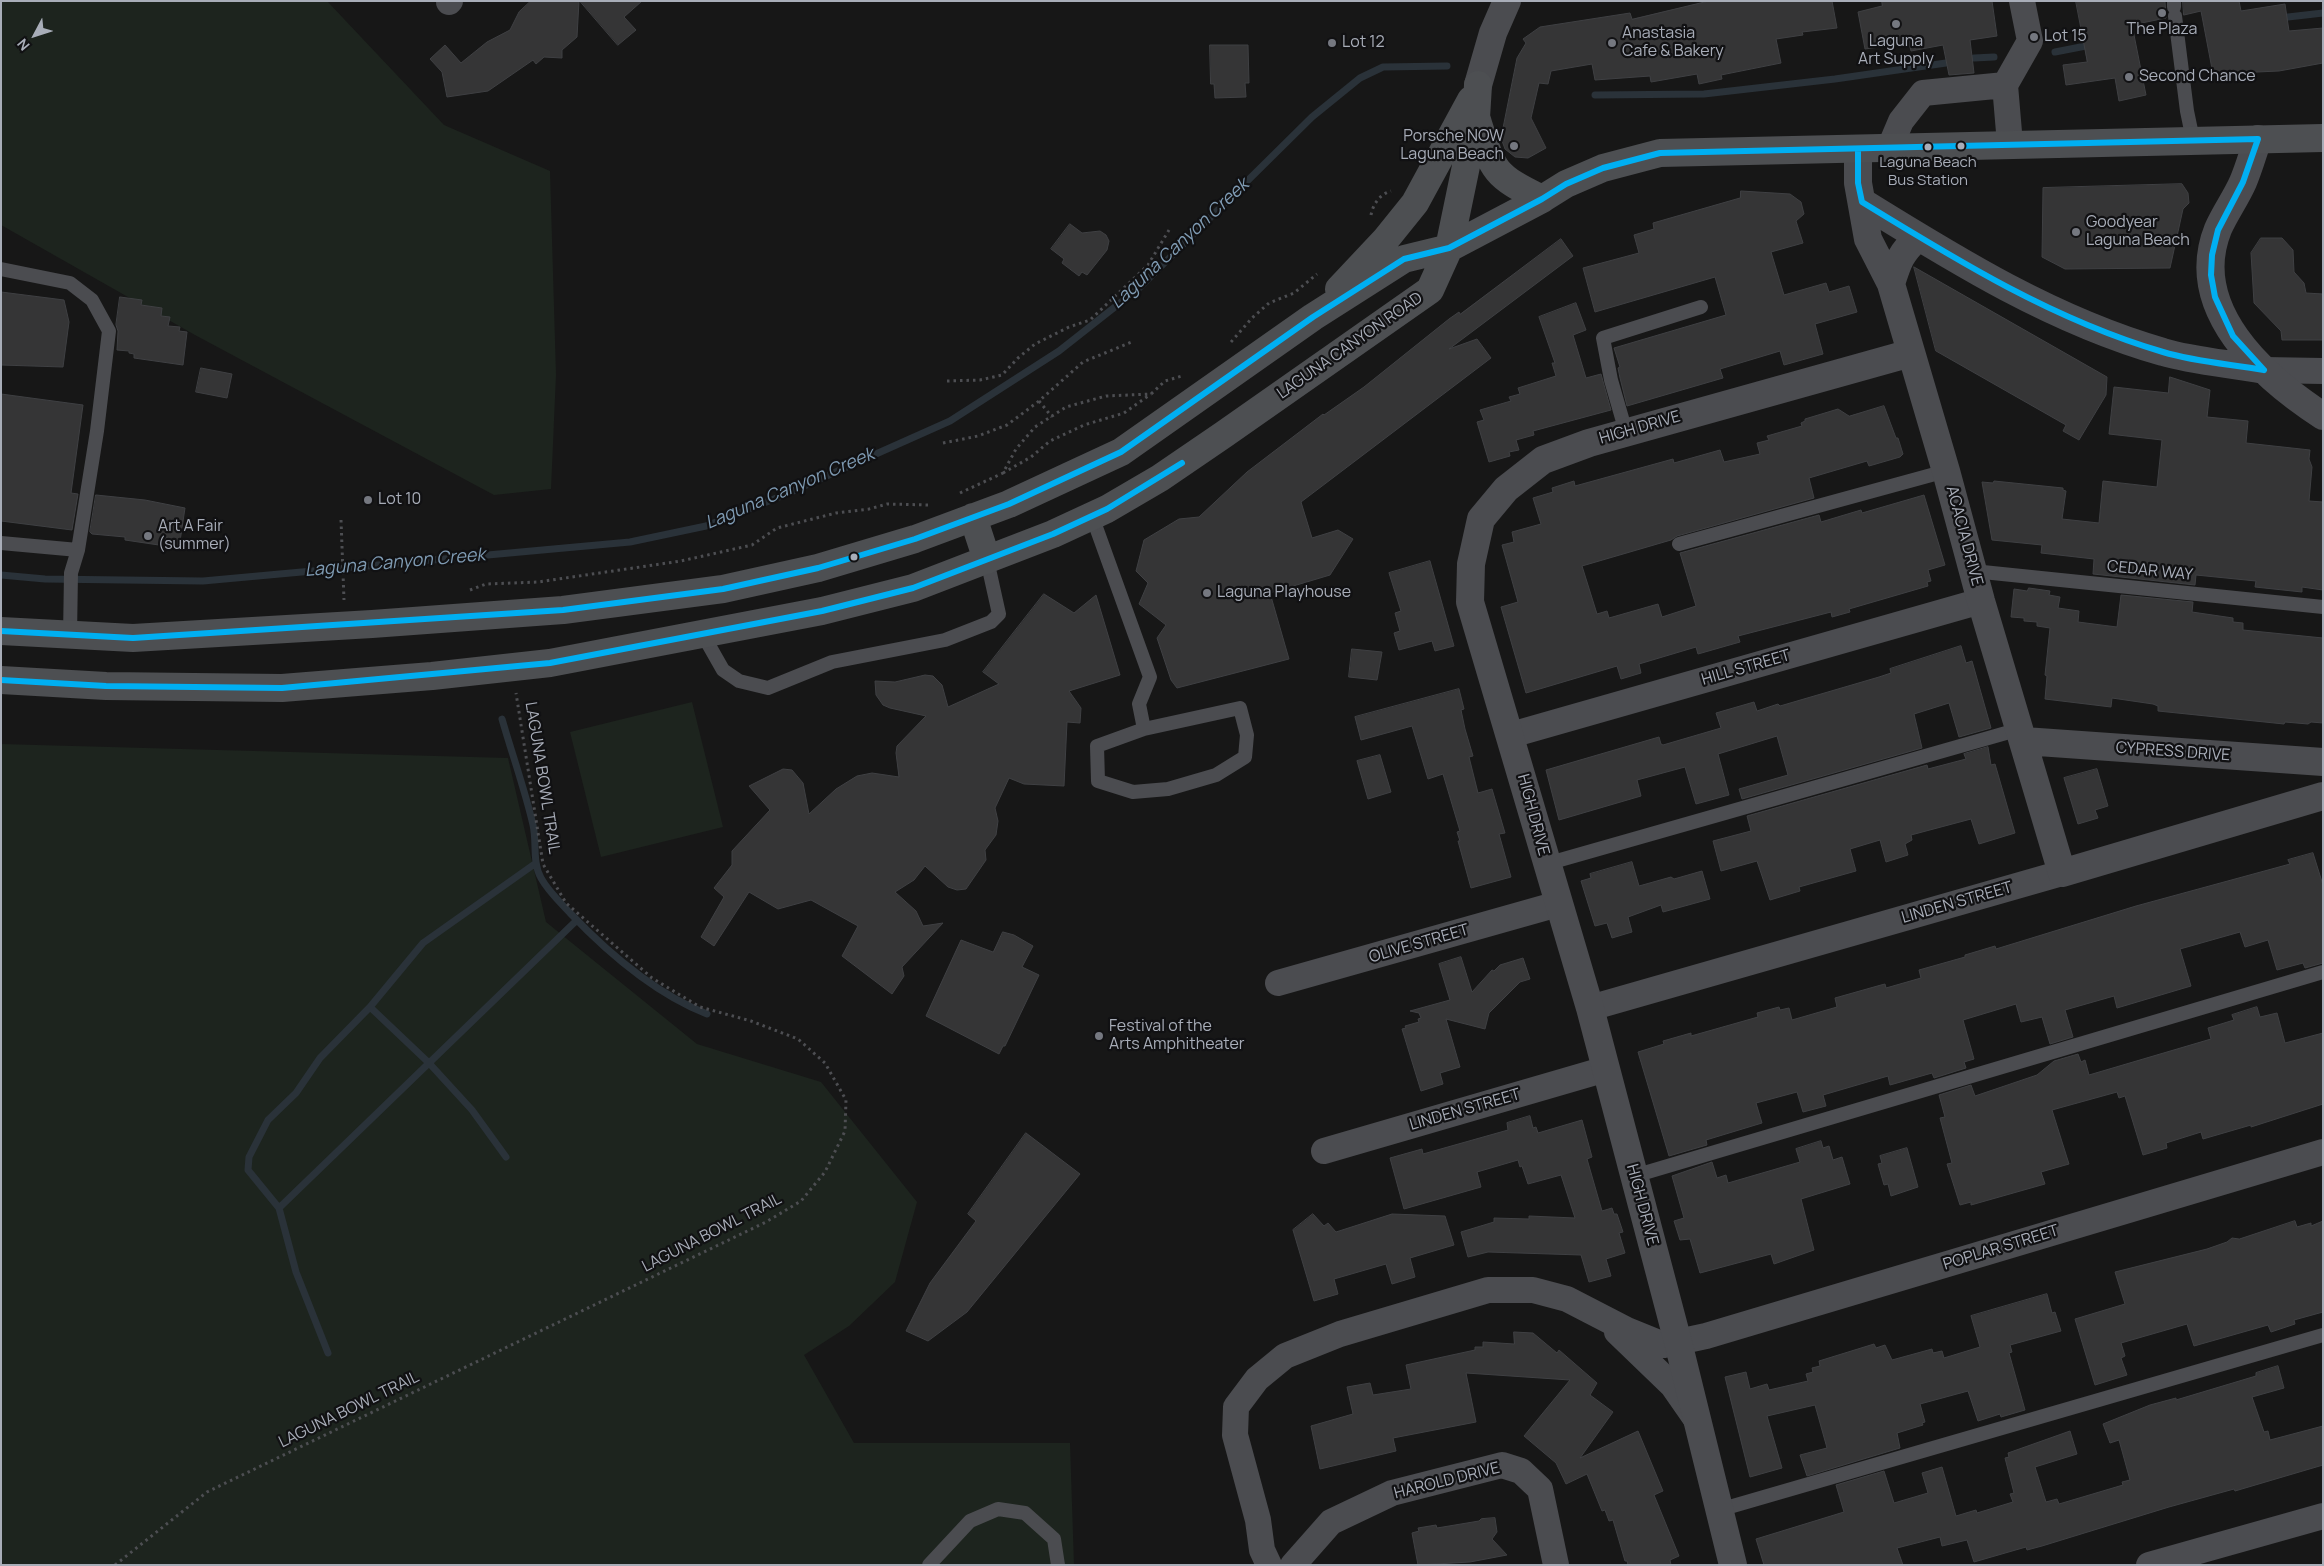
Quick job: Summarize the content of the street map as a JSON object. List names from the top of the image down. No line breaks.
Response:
{"streets":{"main road":["LAGUNA CANYON ROAD"],"street":["HIGH DRIVE","ACACIA DRIVE","HILL STREET","CYPRESS DRIVE","LINDEN STREET","OLIVE STREET","POPLAR STREET","HAROLD DRIVE"],"lane":["CEDAR WAY"],"path":["LAGUNA BOWL TRAIL"]},"crossings":[["LAGUNA CANYON ROAD","LAGUNA BOWL TRAIL"],["HIGH DRIVE","ACACIA DRIVE"],["HIGH DRIVE","HILL STREET"],["HIGH DRIVE","LINDEN STREET"],["HIGH DRIVE","OLIVE STREET"],["HIGH DRIVE","POPLAR STREET"],["ACACIA DRIVE","CEDAR WAY"],["ACACIA DRIVE","HILL STREET"],["ACACIA DRIVE","CYPRESS DRIVE"],["ACACIA DRIVE","LINDEN STREET"]],"water":["Laguna Canyon Creek"],"places":["The Plaza","Laguna Art Supply","Lot 15","Lot 12","Anastasia Cafe & Bakery","Second Chance","Porsche NOW Laguna Beach","Laguna Beach Bus Station","Goodyear Laguna Beach","Lot 10","Art A Fair (summer)","Laguna Playhouse","Festival of the Arts Amphitheater"],"north":"bottom left"}
